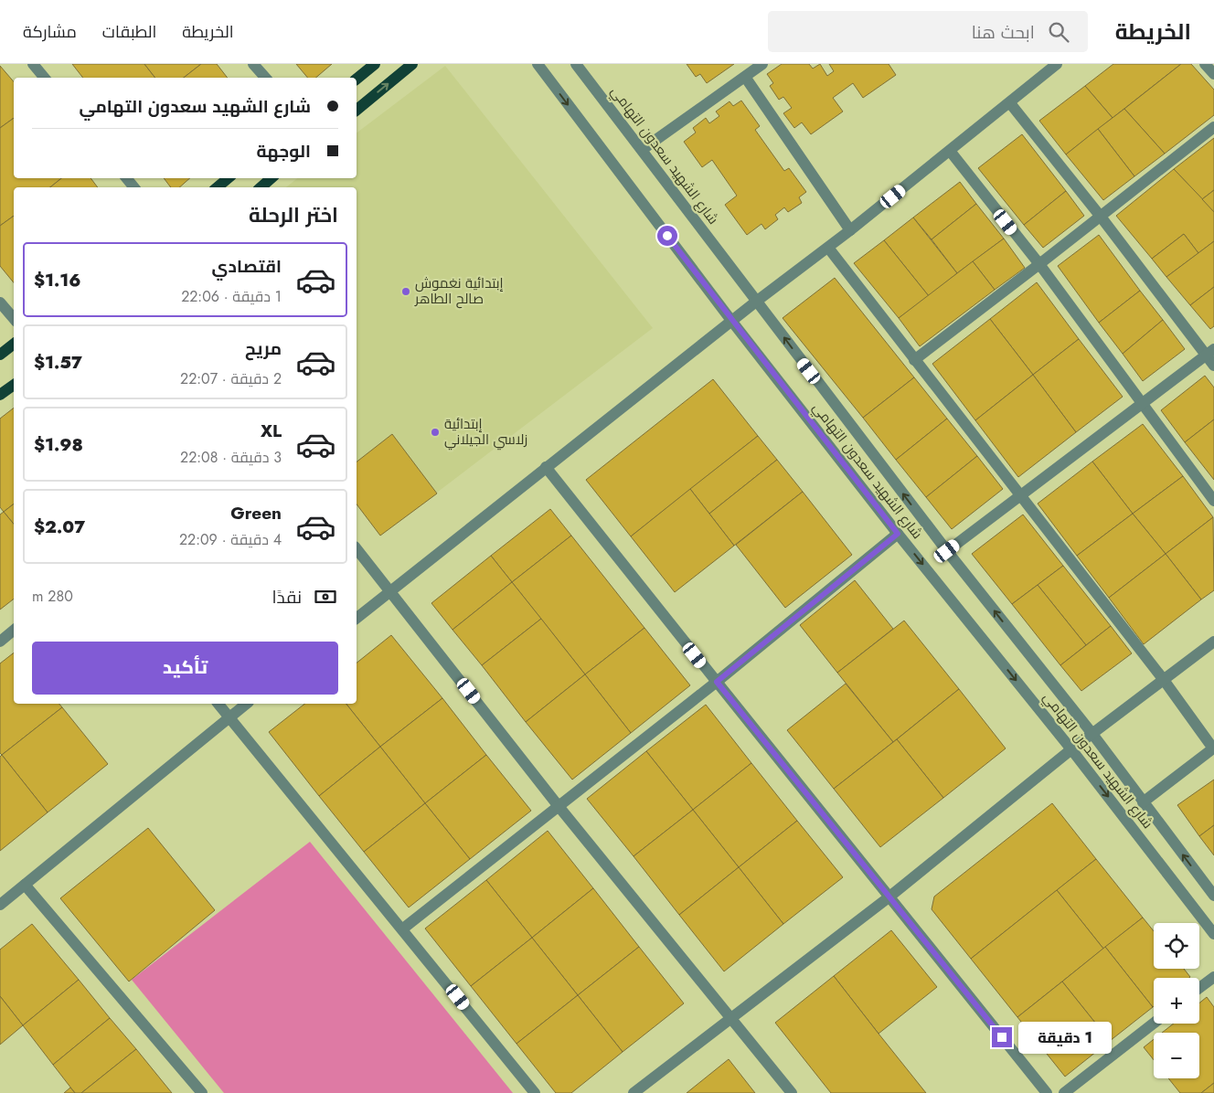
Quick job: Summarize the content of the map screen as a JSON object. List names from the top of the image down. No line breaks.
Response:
{"streets":{"street":["شارع الشهيد سعدون التهامي"]},"places":["إبتدائية نغموش صالح الطاهر","إبتدائية زلاسي الجيلاني"],"page":{"header":"الخريطة","search":"ابحث هنا","nav":["الخريطة","الطبقات","مشاركة"],"banner":["شارع الشهيد سعدون التهامي","الوجهة"],"heading":"اختر الرحلة","list":[{"name":"اقتصادي","note":"1 دقيقة · 22:06","value":"$1.16"},{"name":"مريح","note":"2 دقيقة · 22:07","value":"$1.57"},{"name":"XL","note":"3 دقيقة · 22:08","value":"$1.98"},{"name":"Green","note":"4 دقيقة · 22:09","value":"$2.07"}],"pay":["نقدًا","280 m"],"buttons":"تأكيد","map_buttons":["+","−"],"bubble":"1 دقيقة"}}
